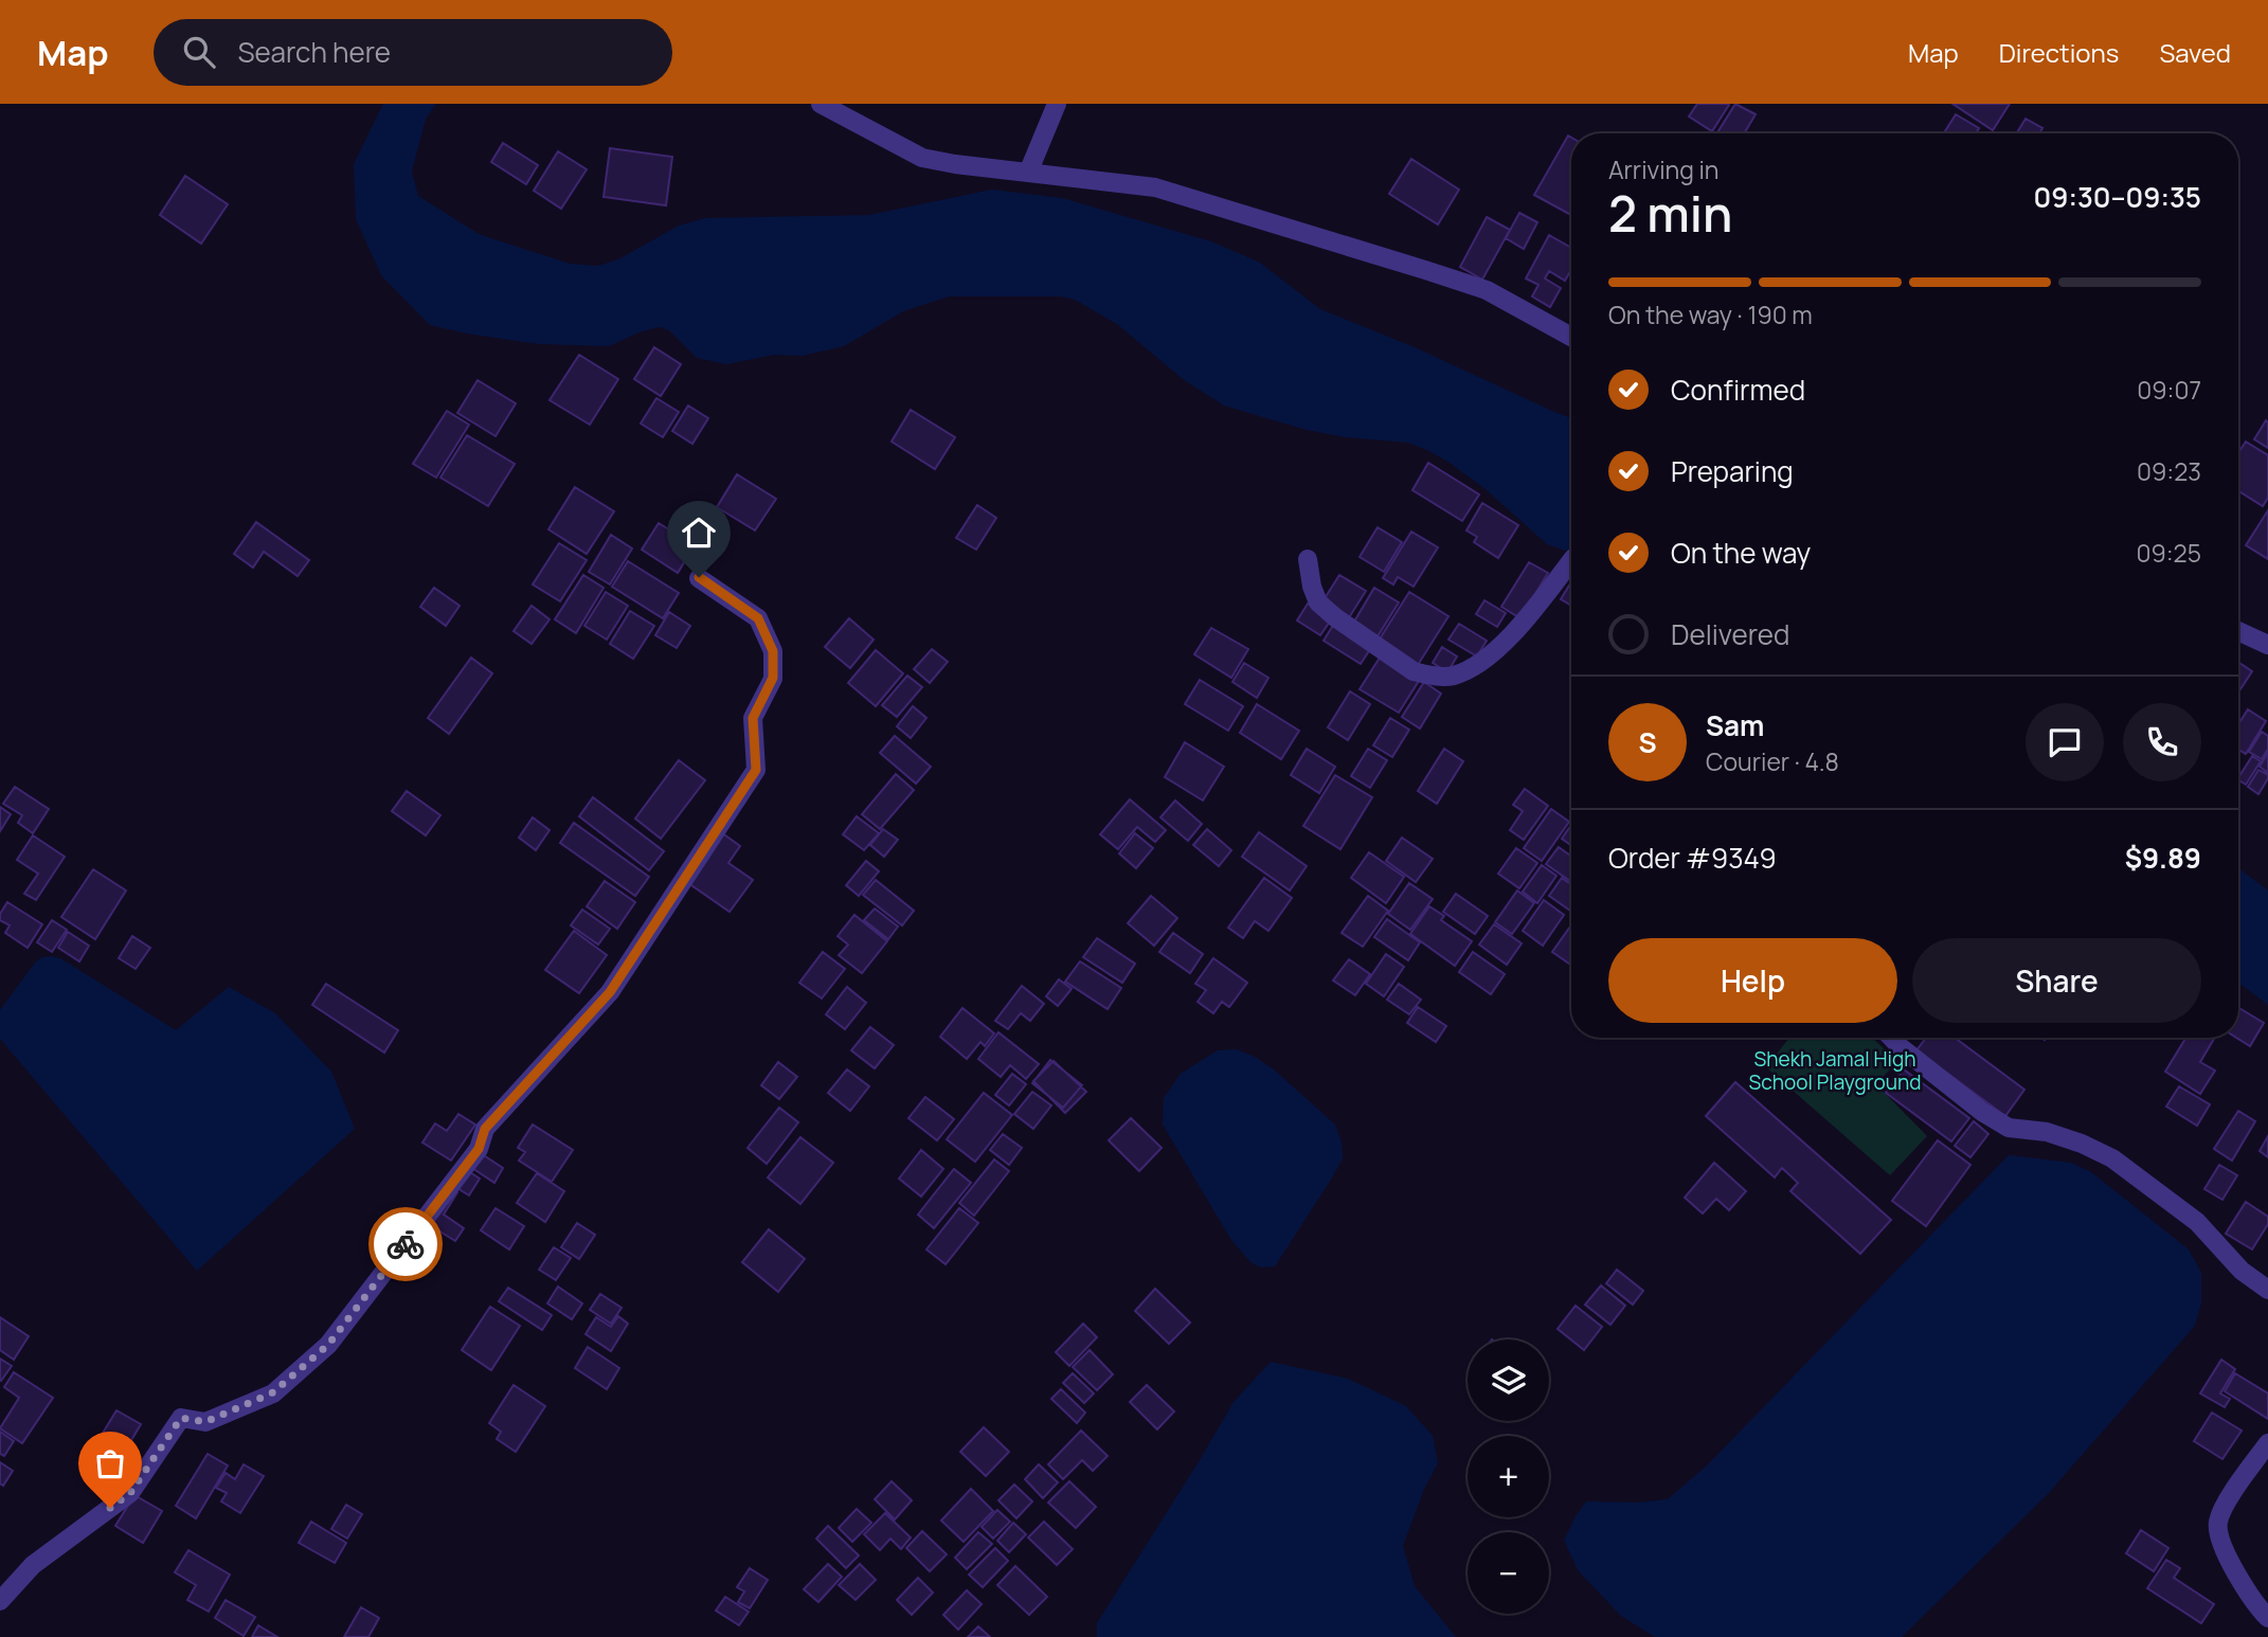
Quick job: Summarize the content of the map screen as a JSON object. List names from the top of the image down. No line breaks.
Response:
{"parks":["Shekh Jamal High School Playground"],"page":{"header":"Map","search":"Search here","nav":["Map","Directions","Saved"],"heading":["2 min","Arriving in","09:30–09:35"],"panel":["Sam","Courier · 4.8","Order #9349","$9.89"],"bar":"On the way · 190 m","list":[["Confirmed","09:07"],["Preparing","09:23"],["On the way","09:25"],"Delivered"],"round":"S","buttons":["Help","Share"],"map_buttons":["+","−"]}}
